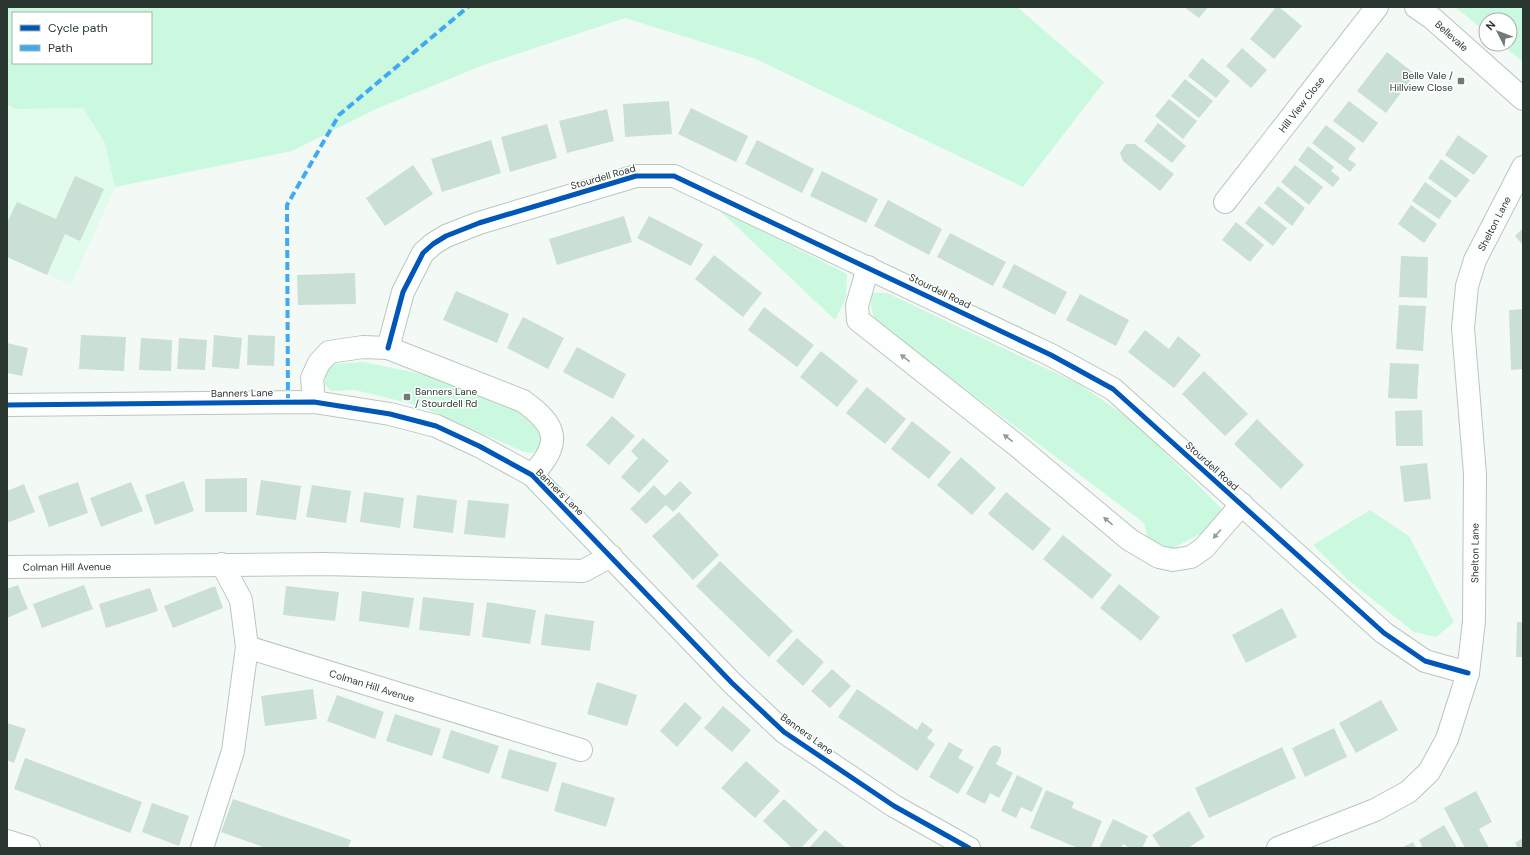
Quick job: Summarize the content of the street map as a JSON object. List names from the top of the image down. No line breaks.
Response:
{"streets":{"street":["Bellevale","Hill View Close","Stourdell Road","Shelton Lane","Banners Lane","Colman Hill Avenue"]},"crossings":[["Stourdell Road","Shelton Lane"],["Banners Lane","Colman Hill Avenue"]],"places":{"transit":["Belle Vale / Hillview Close","Banners Lane / Stourdell Rd"]},"legend":["Cycle path","Path"],"north":"top left"}
